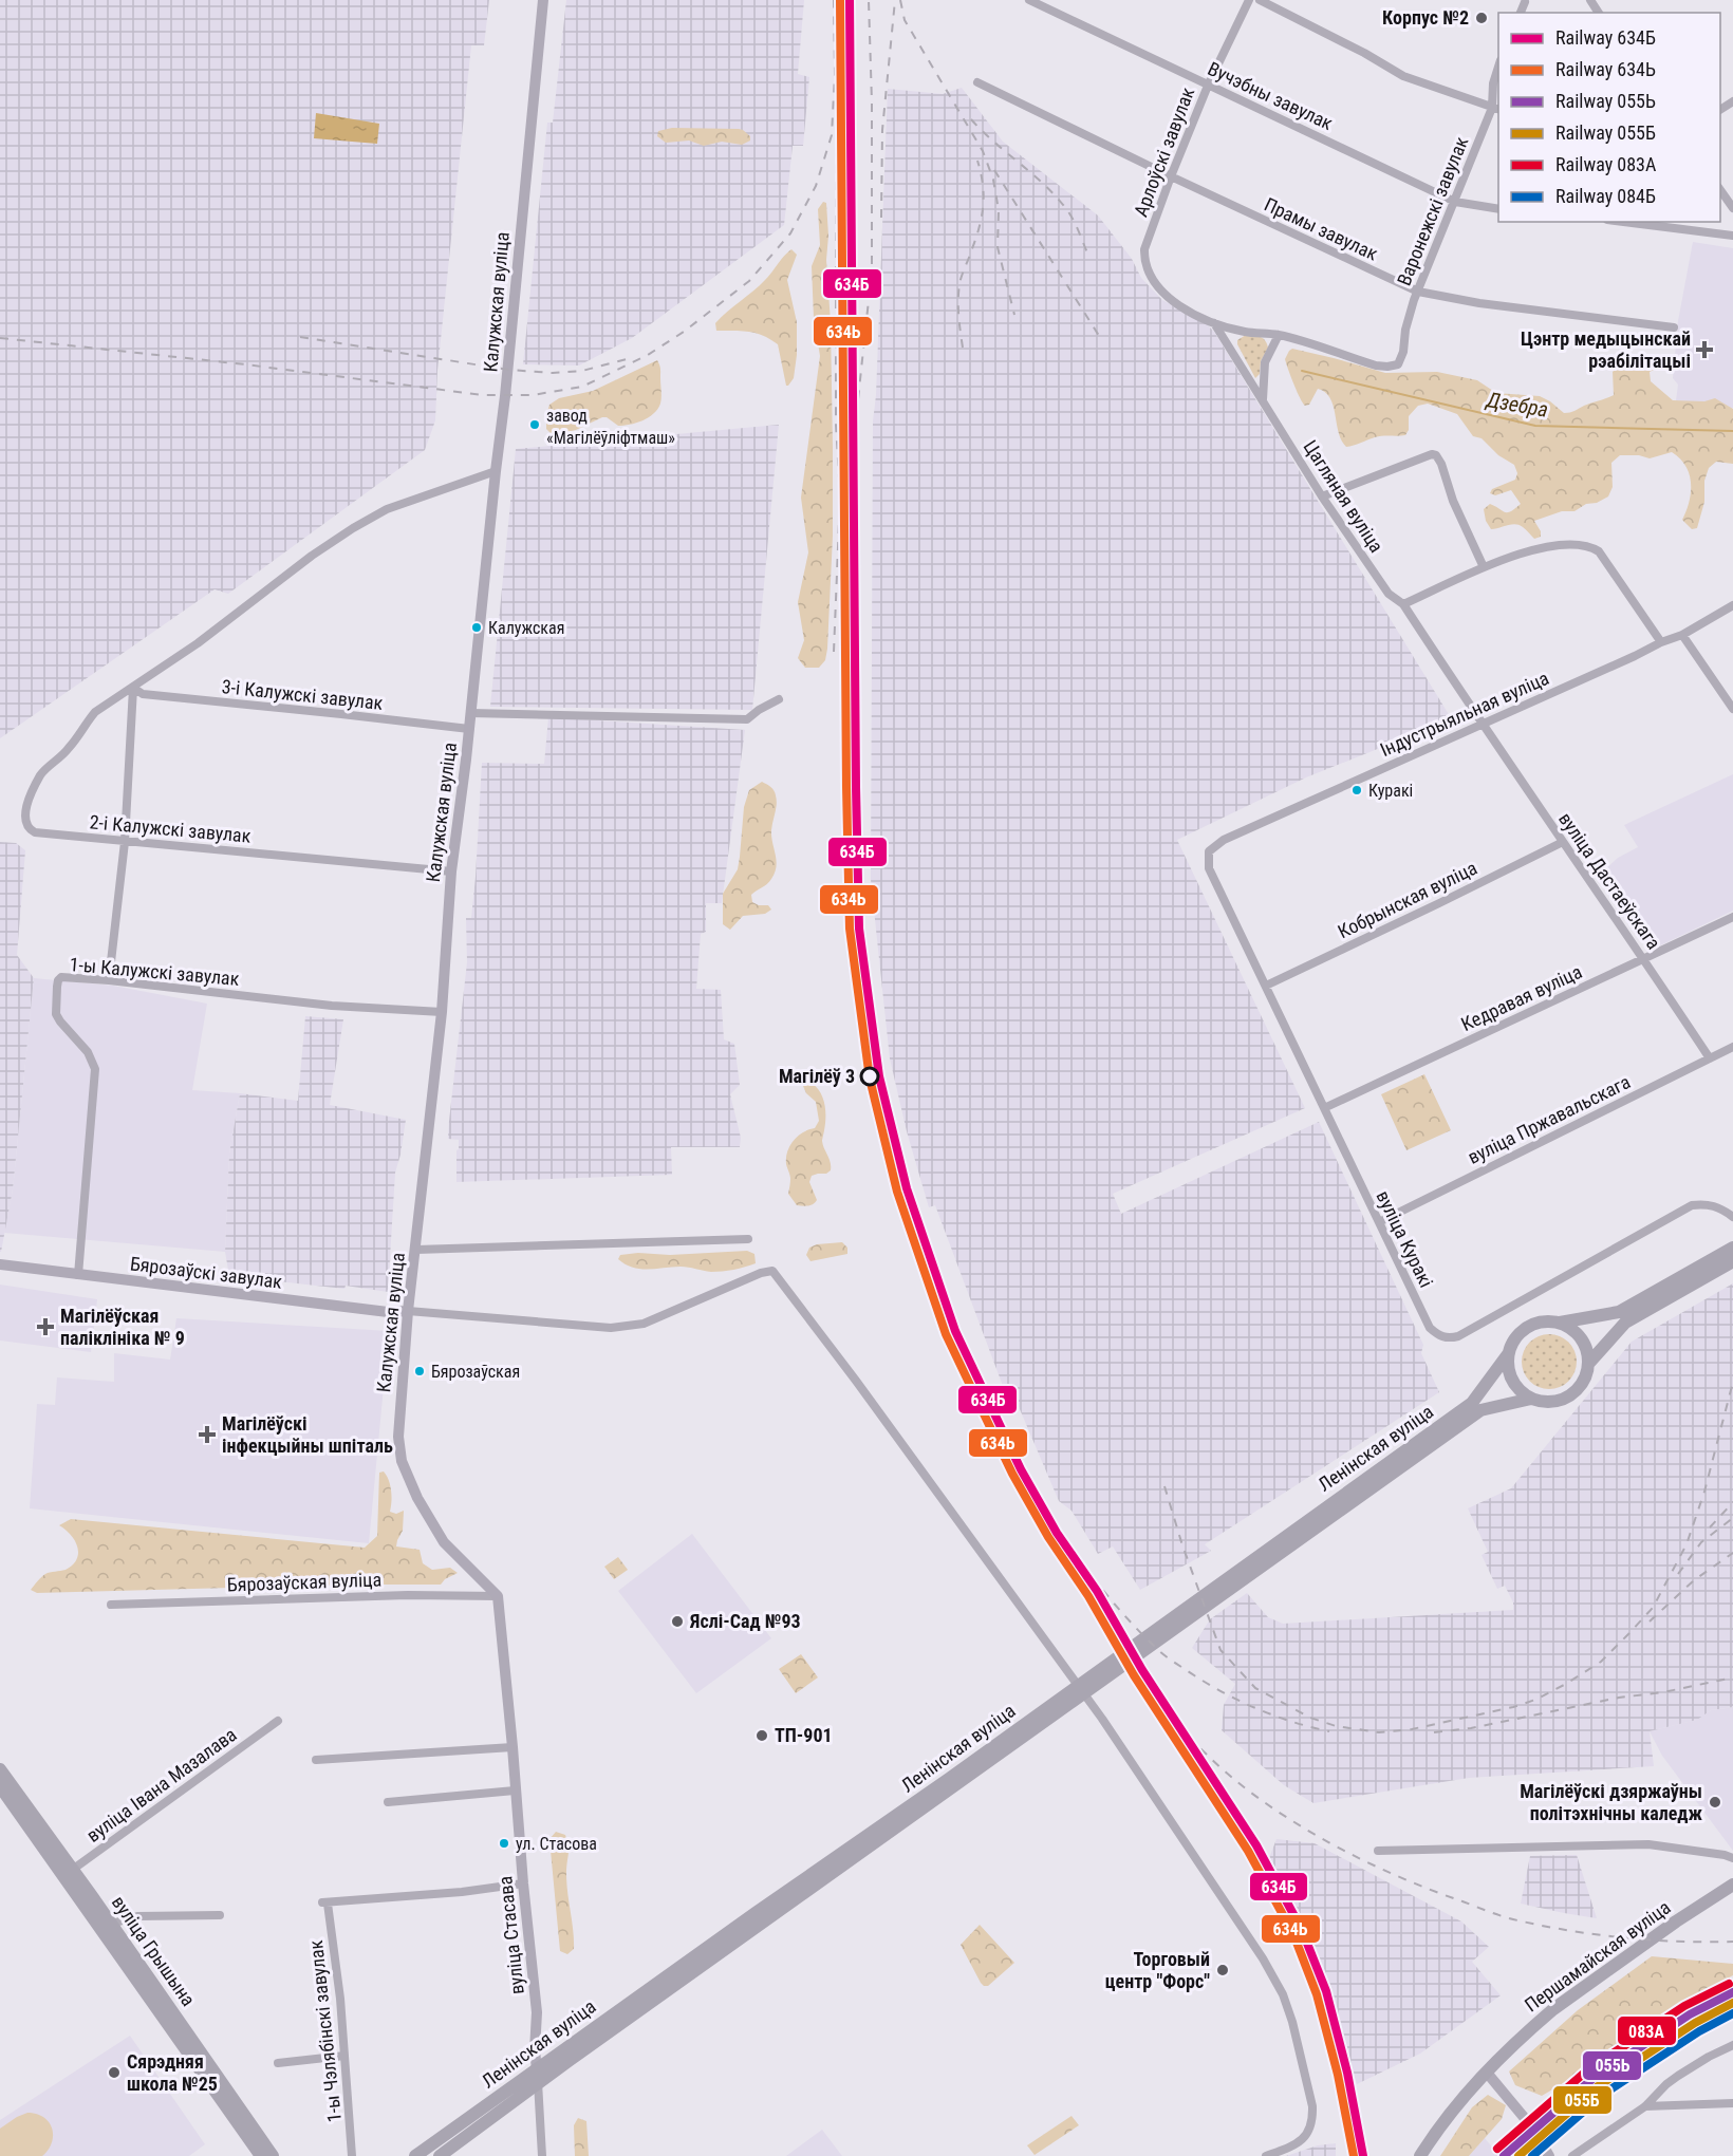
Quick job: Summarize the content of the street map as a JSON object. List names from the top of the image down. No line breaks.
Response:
{"streets":{"main road":["Ленінская вуліца","вуліца Грышына","Першамайская вуліца"],"street":["Вучэбны завулак","Арлоўскі завулак","Варонежскі завулак","Прамы завулак","Калужская вуліца","Цагляная вуліца","3-і Калужскі завулак","Індустрыяльная вуліца","2-і Калужскі завулак","вуліца Дастаеўскага","Кобрынская вуліца","1-ы Калужскі завулак","Кедравая вуліца","вуліца Пржавальскага","вуліца Куракі","Бярозаўскі завулак","Бярозаўская вуліца","вуліца Iвана Мазалава","вуліца Стасава","1-ы Чэлябінскі завулак"]},"crossings":[["Вучэбны завулак","Арлоўскі завулак"],["Вучэбны завулак","Варонежскі завулак"],["Арлоўскі завулак","Прамы завулак"],["Арлоўскі завулак","Цагляная вуліца"],["Варонежскі завулак","Прамы завулак"],["Калужская вуліца","3-і Калужскі завулак"],["Калужская вуліца","2-і Калужскі завулак"],["Калужская вуліца","1-ы Калужскі завулак"],["Калужская вуліца","Бярозаўскі завулак"],["Калужская вуліца","Бярозаўская вуліца"],["Калужская вуліца","вуліца Стасава"],["Цагляная вуліца","Індустрыяльная вуліца"],["Цагляная вуліца","вуліца Дастаеўскага"],["3-і Калужскі завулак","2-і Калужскі завулак"],["Індустрыяльная вуліца","вуліца Дастаеўскага"],["Індустрыяльная вуліца","вуліца Куракі"],["вуліца Дастаеўскага","Кобрынская вуліца"],["вуліца Дастаеўскага","Кедравая вуліца"],["вуліца Дастаеўскага","вуліца Пржавальскага"],["Кобрынская вуліца","вуліца Куракі"],["1-ы Калужскі завулак","Бярозаўскі завулак"],["Кедравая вуліца","вуліца Куракі"],["вуліца Пржавальскага","вуліца Куракі"],["Ленінская вуліца","вуліца Стасава"],["Бярозаўская вуліца","вуліца Стасава"],["вуліца Iвана Мазалава","вуліца Грышына"],["вуліца Стасава","1-ы Чэлябінскі завулак"]],"water":["Дзебра"],"places":{"other":["Корпус №2","завод «Магілёўліфтмаш»","Калужская","Куракі","Магілёў 3","Бярозаўская","Яслі-Сад №93","ТП-901","Магілёўскі дзяржаўны політэхнічны каледж","ул. Стасова","Торговый центр \"Форс\"","Сярэдняя школа №25"],"health":["Цэнтр медыцынскай рэабілітацыі","Магілёўская паліклініка № 9","Магілёўскі інфекцыйны шпіталь"]},"lines":["rail line 634Б","rail line 634Ь","rail line 083А","rail line 055Ь","rail line 055Б","rail line 084Б"],"legend":["Railway 634Б","Railway 634Ь","Railway 055Ь","Railway 055Б","Railway 083А","Railway 084Б"]}
